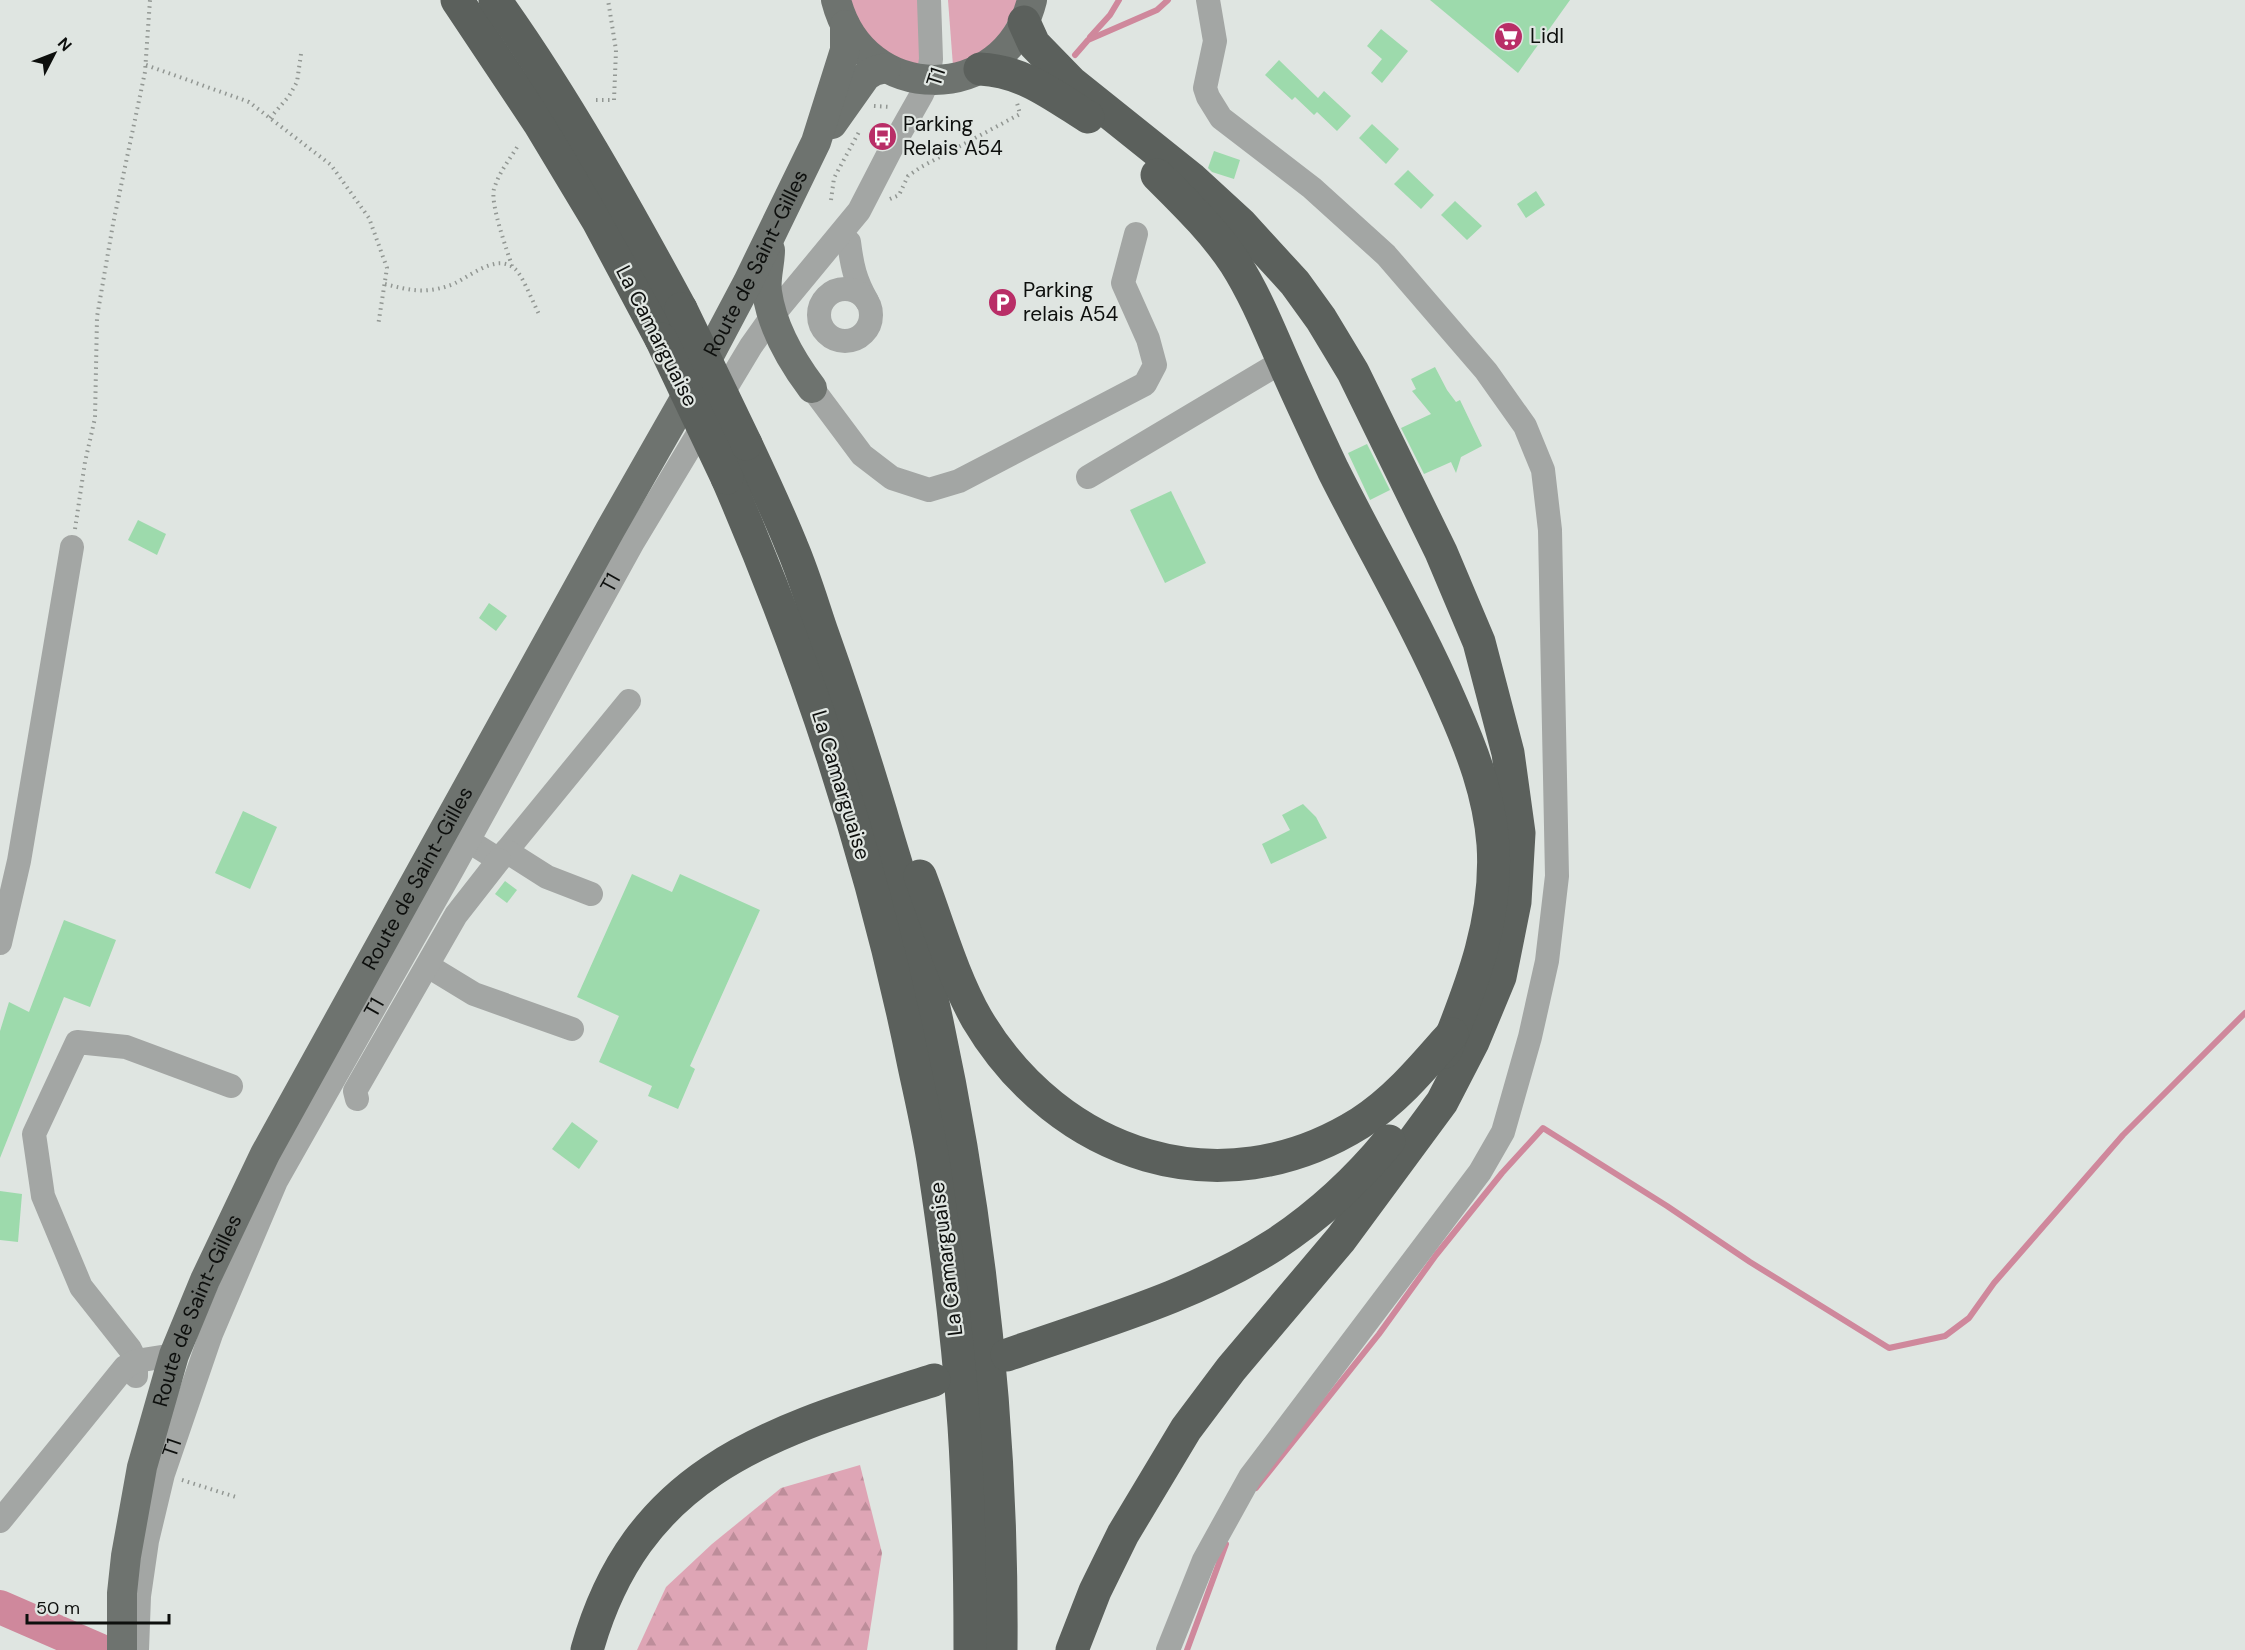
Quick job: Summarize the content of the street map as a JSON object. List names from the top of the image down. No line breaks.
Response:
{"streets":{"highway":["La Camarguaise"],"main road":["Route de Saint-Gilles"],"street":["T1"]},"crossings":[["T1","Route de Saint-Gilles"]],"places":{"supermarket":["Lidl"],"bus stop":["Parking Relais A54"],"parking":["Parking relais A54"]},"scale_bar":"50 m","north":"top right"}
